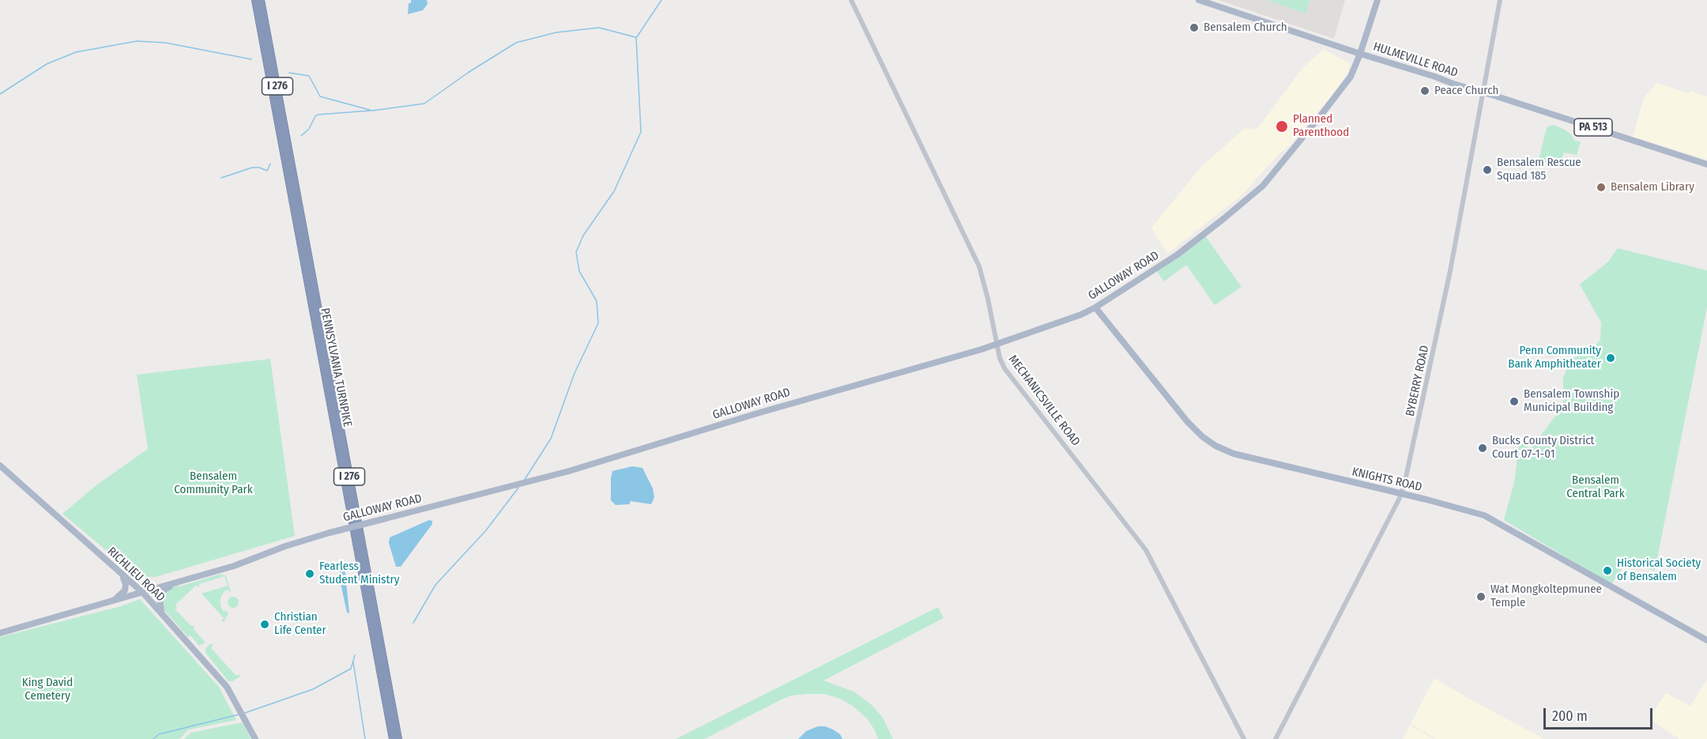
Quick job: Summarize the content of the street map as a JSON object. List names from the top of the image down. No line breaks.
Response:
{"streets":{"highway":["I 276","PENNSYLVANIA TURNPIKE"],"main road":["HULMEVILLE ROAD","PA 513","GALLOWAY ROAD","KNIGHTS ROAD","RICHLIEU ROAD"],"street":["BYBERRY ROAD","MECHANICSVILLE ROAD"]},"crossings":[["HULMEVILLE ROAD","GALLOWAY ROAD"],["HULMEVILLE ROAD","BYBERRY ROAD"],["GALLOWAY ROAD","MECHANICSVILLE ROAD"],["GALLOWAY ROAD","KNIGHTS ROAD"],["GALLOWAY ROAD","RICHLIEU ROAD"],["BYBERRY ROAD","KNIGHTS ROAD"]],"parks":["Bensalem Community Park","Bensalem Central Park","King David Cemetery"],"places":["Bensalem Church","Peace Church","Planned Parenthood","Bensalem Rescue Squad 185","Bensalem Library","Penn Community Bank Amphitheater","Bensalem Township Municipal Building","Bucks County District Court 07-1-01","Historical Society of Bensalem","Fearless Student Ministry","Wat Mongkoltepmunee Temple","Christian Life Center"],"scale_bar":"200 m"}
